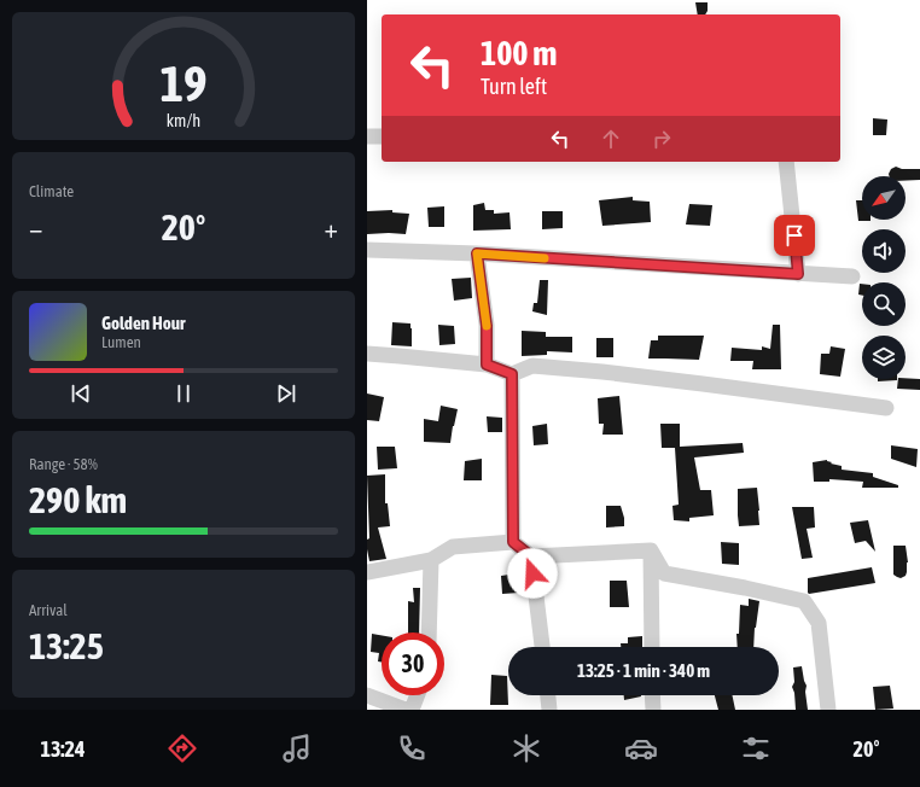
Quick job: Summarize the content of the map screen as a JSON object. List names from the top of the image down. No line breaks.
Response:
{"north":"bottom left","page":{"turn":["100 m","Turn left"],"tile":["Climate",["Range · 58%","290 km"],["Arrival","13:25"]],"heat":["−","20°","+"],"song":["Golden Hour","Lumen"],"limit":"30","trip":"13:25 · 1 min · 340 m","tabs":["13:24","20°"],"gauge":["19","km/h"]}}
